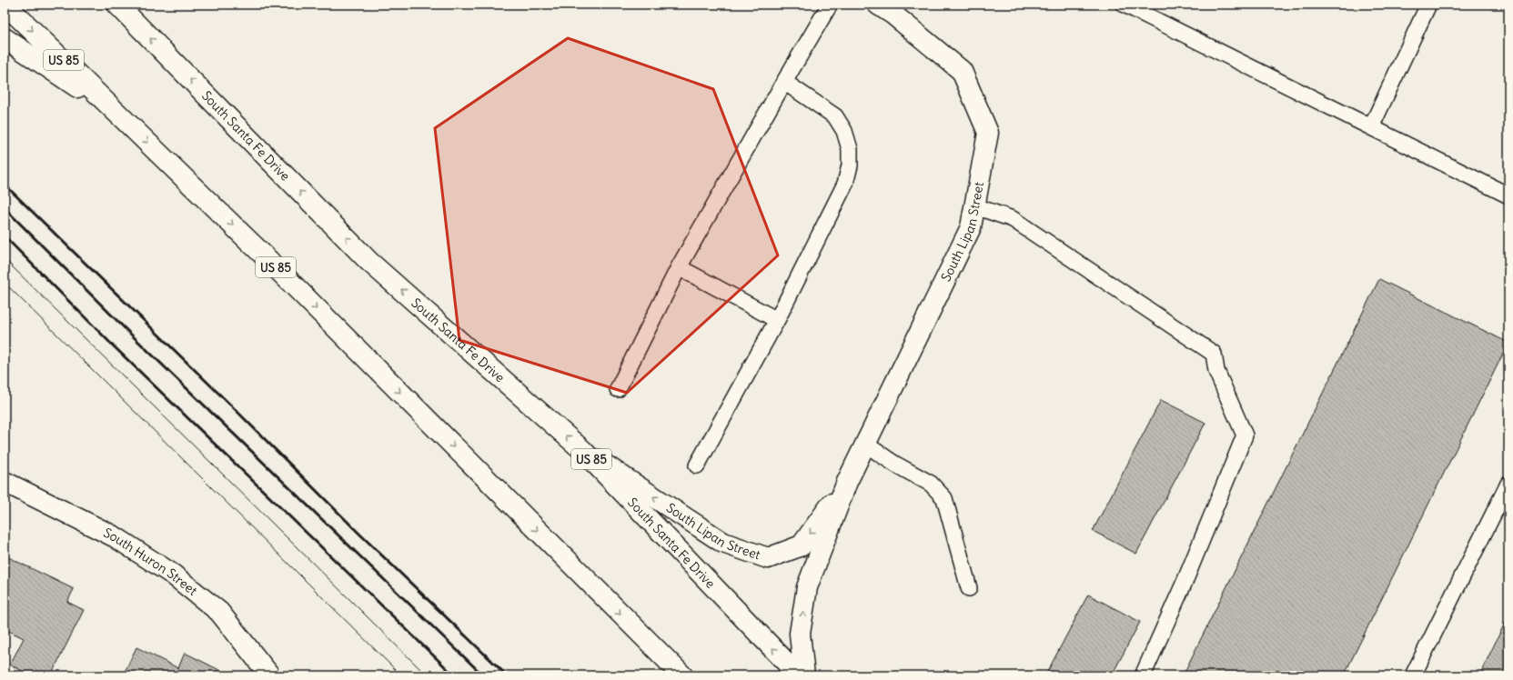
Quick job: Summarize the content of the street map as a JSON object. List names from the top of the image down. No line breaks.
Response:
{"streets":{"main road":["US 85","South Santa Fe Drive","South Lipan Street","South Huron Street"]},"crossings":[["South Santa Fe Drive","South Lipan Street"]]}
